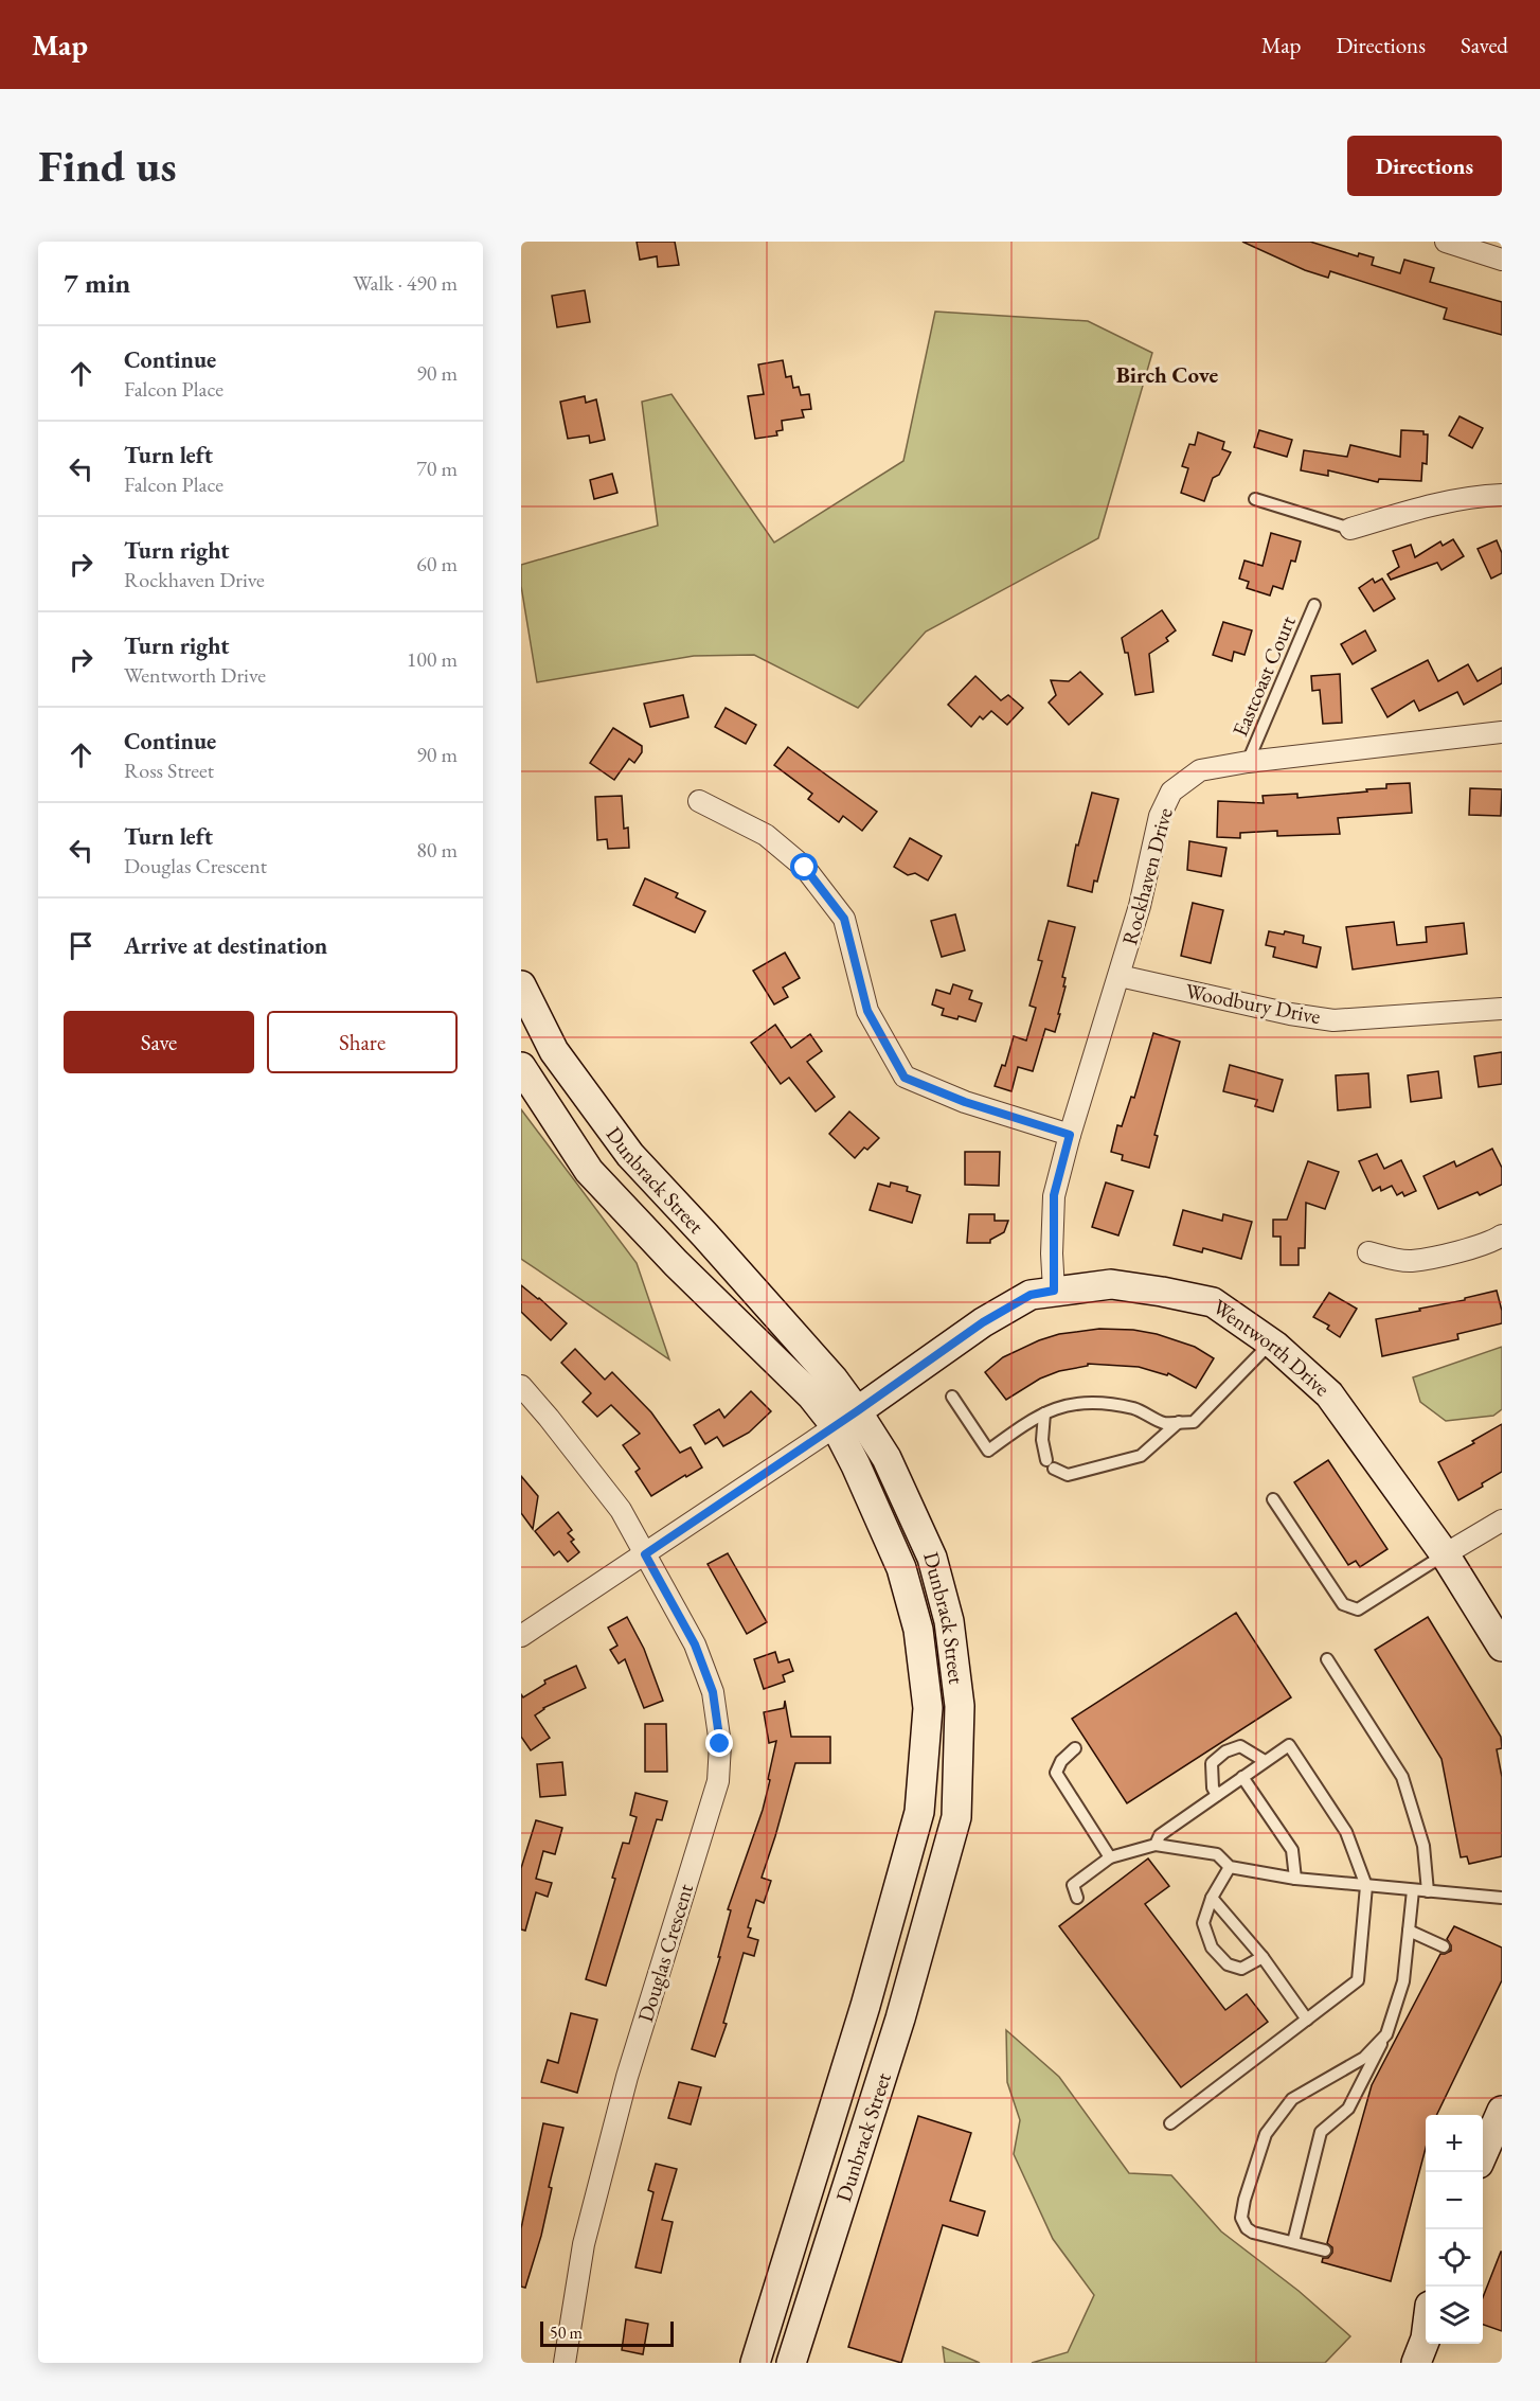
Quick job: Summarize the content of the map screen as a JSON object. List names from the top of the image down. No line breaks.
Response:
{"streets":{"main road":["Dunbrack Street","Wentworth Drive"],"street":["Rockhaven Drive","Woodbury Drive","Douglas Crescent"],"lane":["Eastcoast Court"]},"crossings":[["Eastcoast Court","Rockhaven Drive"],["Rockhaven Drive","Woodbury Drive"],["Rockhaven Drive","Wentworth Drive"],["Dunbrack Street","Wentworth Drive"]],"districts":["Birch Cove"],"scale_bar":"50 m","page":{"header":"Map","nav":["Map","Directions","Saved"],"buttons":["Directions",["Save","Share"]],"title":"Find us","heading":["7 min","Walk · 490 m"],"list":[["Continue","Falcon Place","90 m"],["Turn left","Falcon Place","70 m"],["Turn right","Rockhaven Drive","60 m"],["Turn right","Wentworth Drive","100 m"],["Continue","Ross Street","90 m"],["Turn left","Douglas Crescent","80 m"],"Arrive at destination"],"map_buttons":["+","−"],"scale":"50 m"}}
